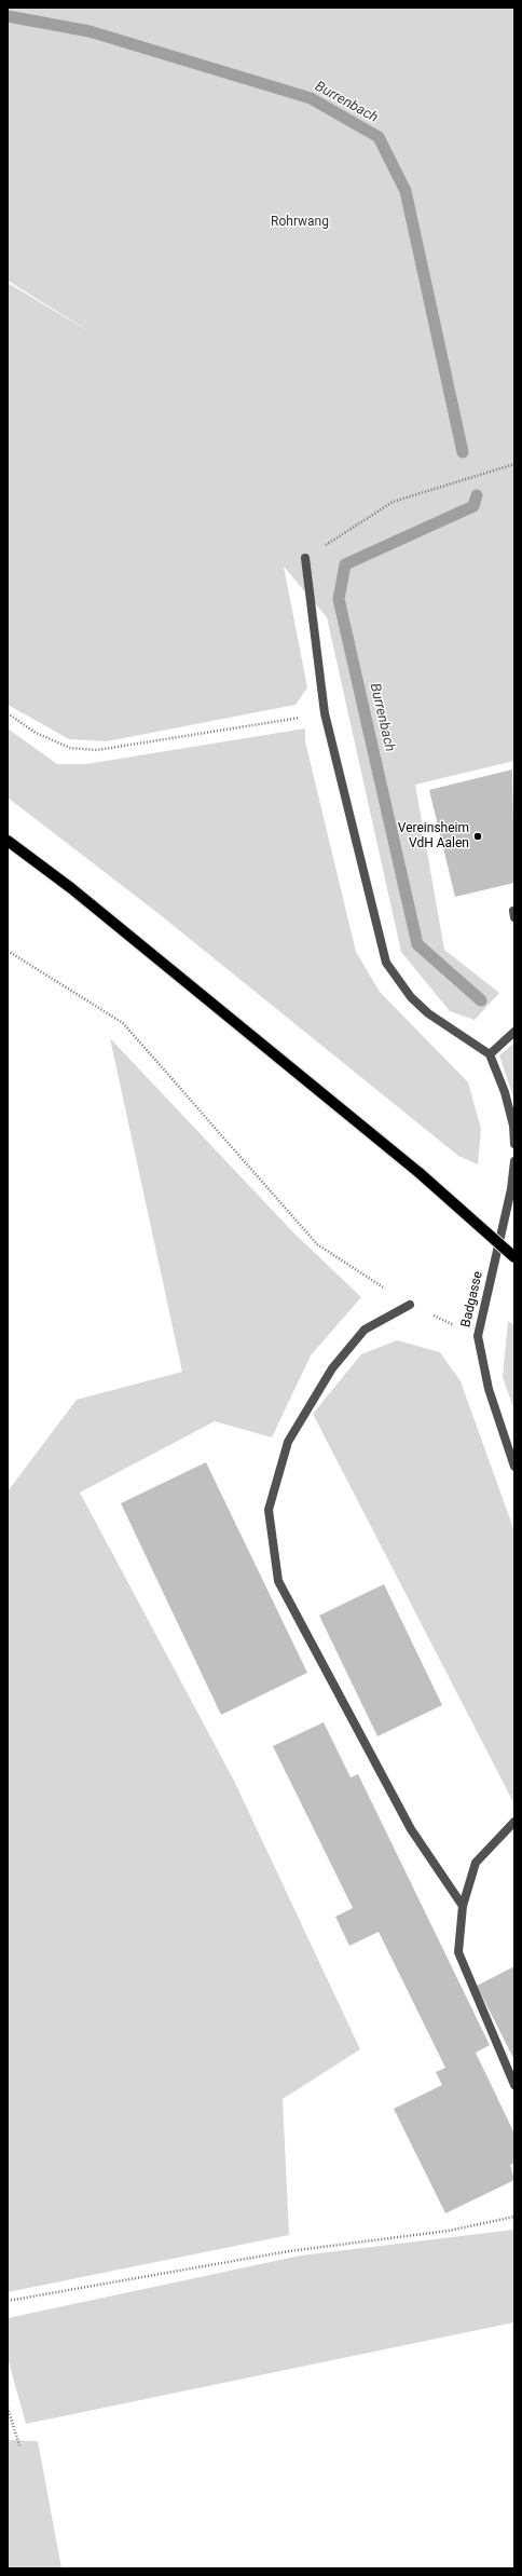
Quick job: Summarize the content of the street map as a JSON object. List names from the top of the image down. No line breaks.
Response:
{"streets":{"lane":["Badgasse"]},"water":["Burrenbach"],"parks":["Rohrwang"],"places":["Vereinsheim VdH Aalen"]}
